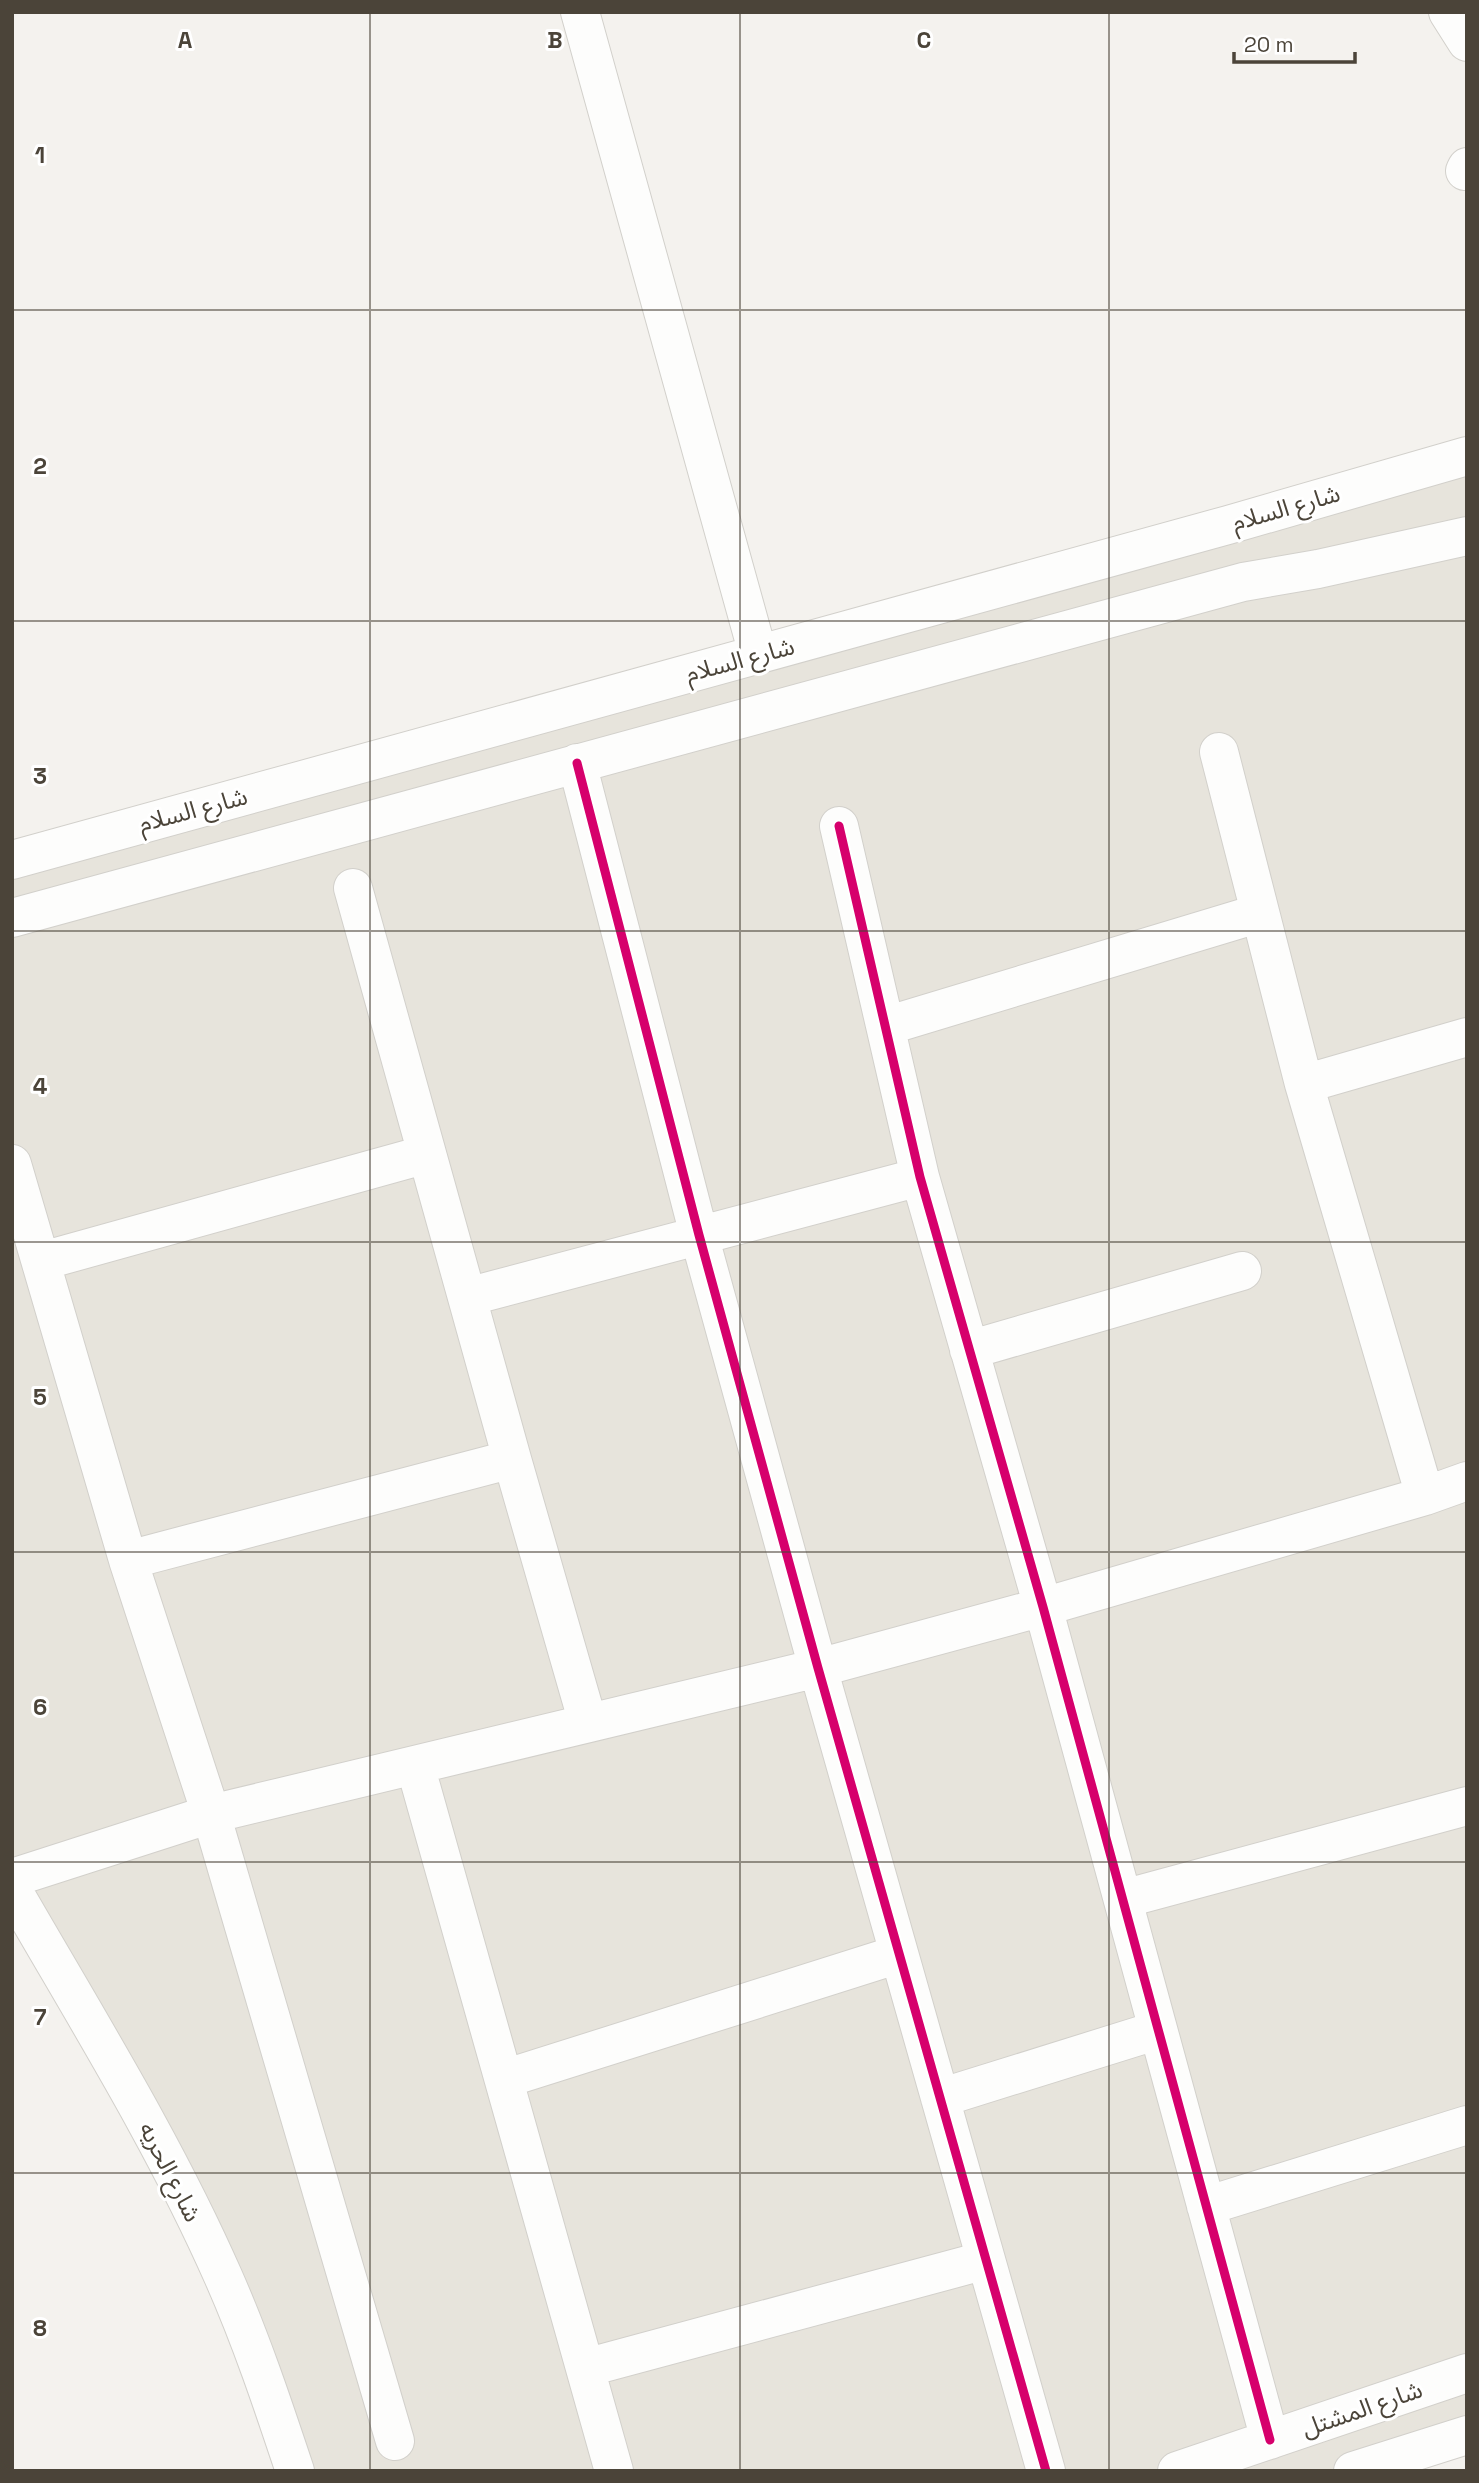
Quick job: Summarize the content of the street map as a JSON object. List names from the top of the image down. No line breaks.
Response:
{"streets":{"street":["شارع السلام","شارع الحريه","شارع المشتل"]},"scale_bar":"20 m","grid":{"columns":["A","B","C"],"rows":["1","2","3","4","5","6","7","8"]}}
